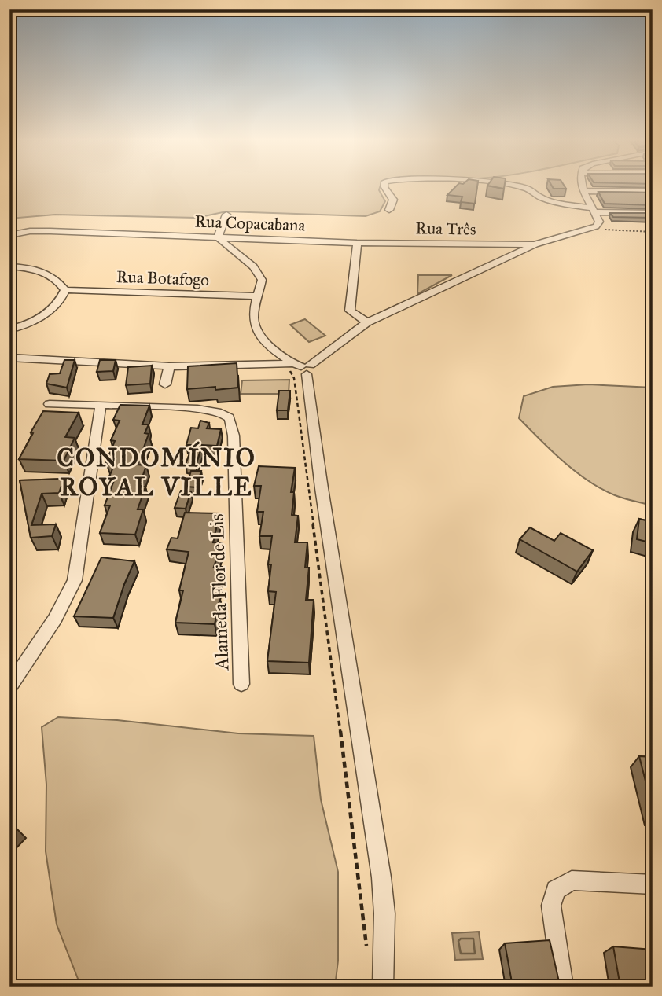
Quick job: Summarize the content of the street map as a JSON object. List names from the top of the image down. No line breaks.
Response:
{"streets":{"street":["Rua Copacabana","Rua Três","Rua Botafogo","Alameda Flor de Lis"]},"crossings":[["Rua Copacabana","Rua Três"]],"districts":["CONDOMÍNIO ROYAL VILLE"]}
